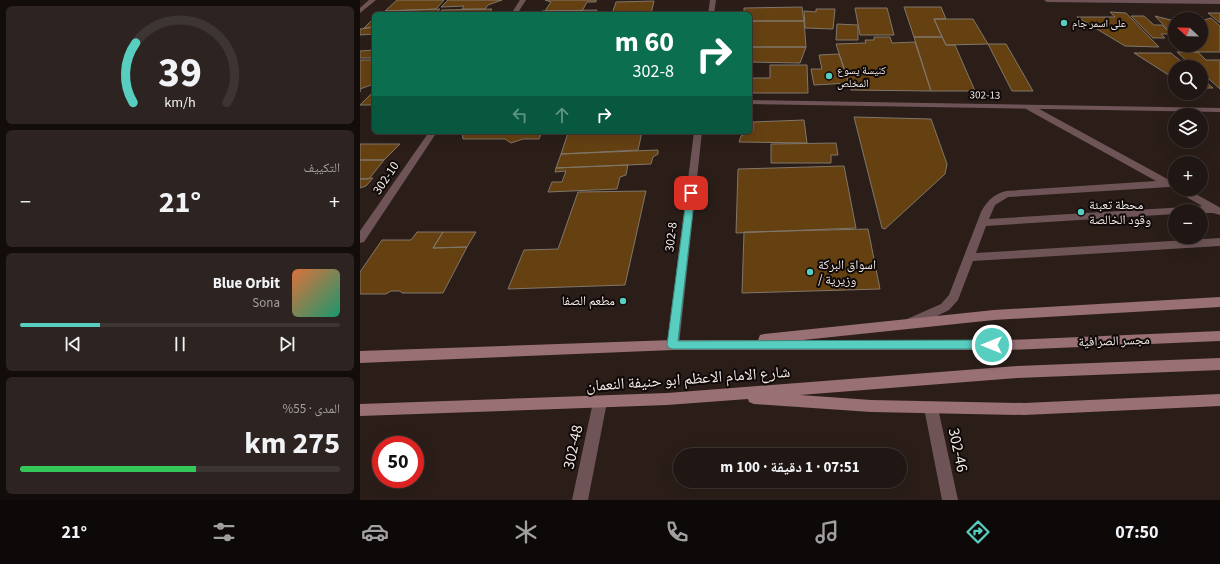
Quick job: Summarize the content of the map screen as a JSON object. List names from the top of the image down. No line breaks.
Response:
{"streets":{"main road":["مجسر الصرافية","شارع الامام الاعظم ابو حنيفة النعمان"],"street":["302-13","302-10","302-8","302-48","302-46"]},"crossings":[["302-8","شارع الامام الاعظم ابو حنيفة النعمان"],["مجسر الصرافية","شارع الامام الاعظم ابو حنيفة النعمان"],["شارع الامام الاعظم ابو حنيفة النعمان","302-48"]],"places":["علی اسمر جام","كنيسة يسوع المخلص","محطة تعبئة وقود الخالصة","اسواق البركة / وزيرية","مطعم الصفا"],"north":"left","page":{"map_buttons":["+","−"],"turn":["60 m","302-8"],"tile":["التكييف",["المدى · 55%","275 km"]],"heat":["−","21°","+"],"song":["Blue Orbit","Sona"],"limit":"50","trip":"07:51 · 1 دقيقة · 100 m","tabs":["07:50","21°"],"gauge":["39","km/h"]}}
